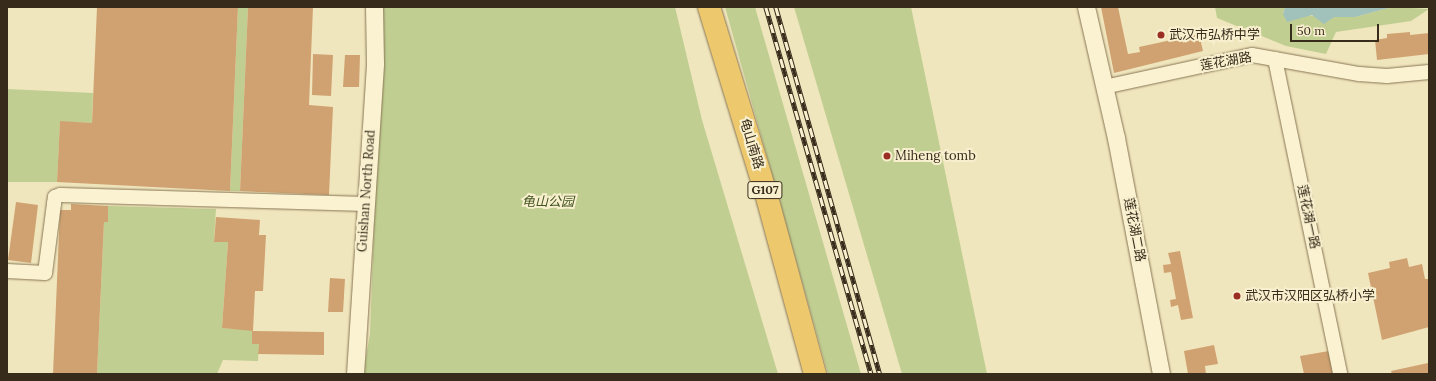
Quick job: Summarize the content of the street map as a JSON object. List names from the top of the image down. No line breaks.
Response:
{"streets":{"highway":["龟山南路","G107"],"street":["莲花湖路","Guishan North Road","莲花湖一路","莲花湖二路"]},"crossings":[["莲花湖路","莲花湖一路"],["莲花湖路","莲花湖二路"]],"parks":["龟山公园"],"places":["武汉市弘桥中学","Miheng tomb","武汉市汉阳区弘桥小学"],"scale_bar":"50 m"}
